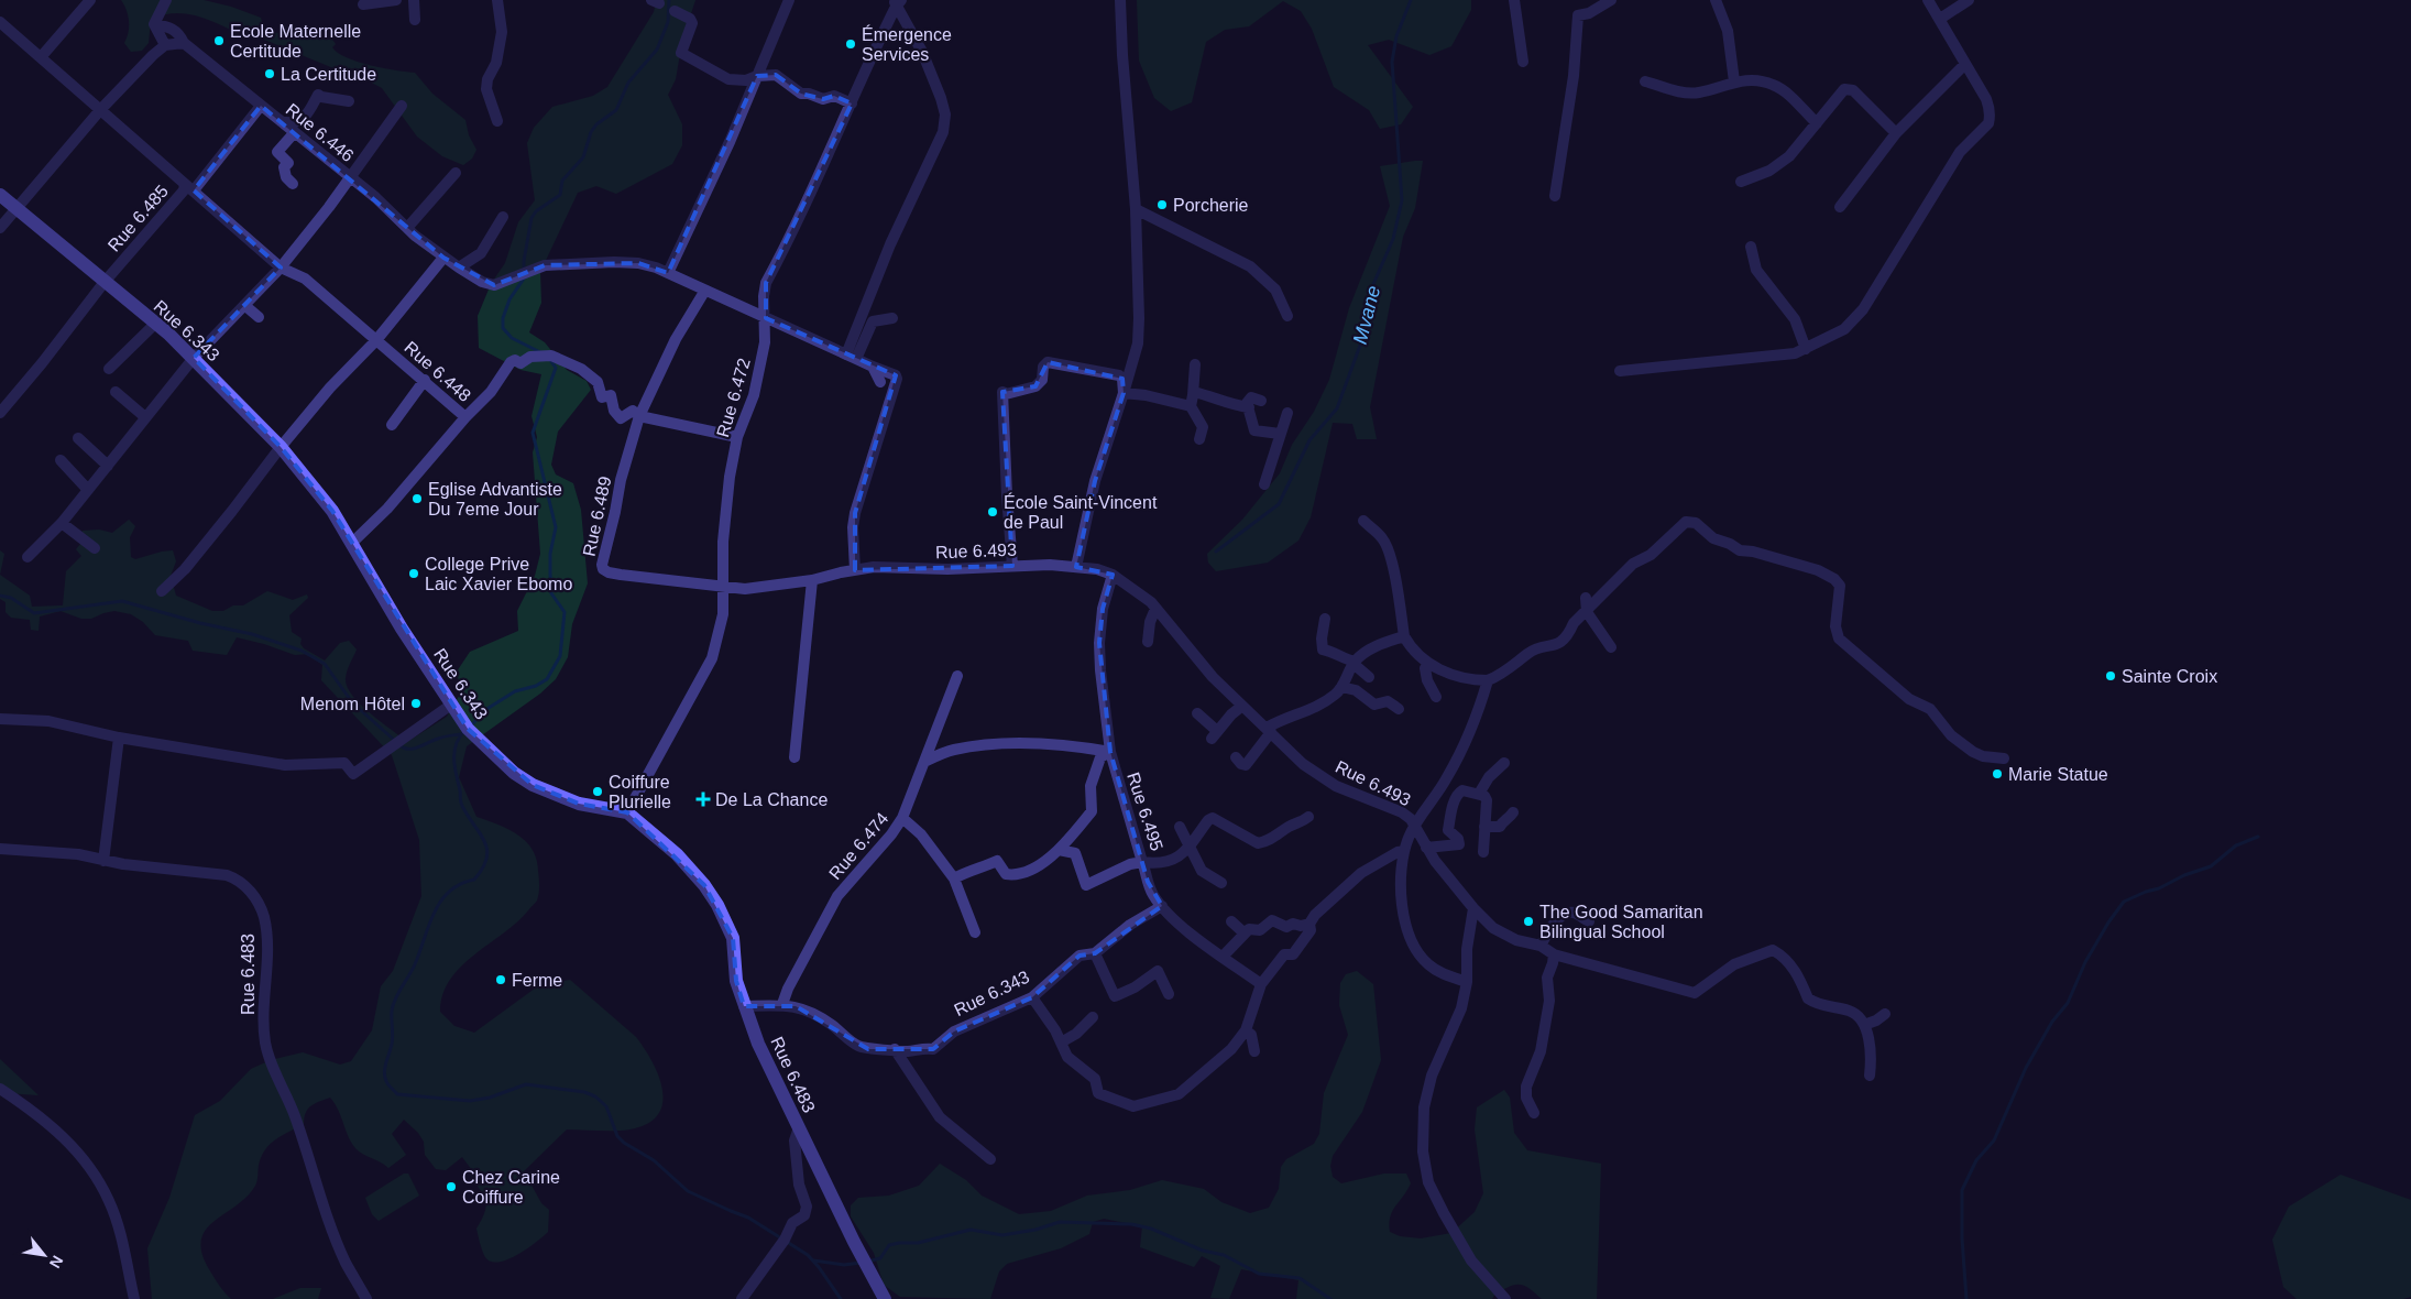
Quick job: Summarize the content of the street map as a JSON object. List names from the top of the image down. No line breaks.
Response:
{"streets":{"street":["Rue 6.446","Rue 6.485","Rue 6.343","Rue 6.448","Rue 6.472","Rue 6.489","Rue 6.493","Rue 6.495","Rue 6.474","Rue 6.483"]},"crossings":[["Rue 6.446","Rue 6.472"],["Rue 6.446","Rue 6.493"],["Rue 6.485","Rue 6.343"],["Rue 6.485","Rue 6.448"],["Rue 6.343","Rue 6.448"],["Rue 6.343","Rue 6.472"],["Rue 6.343","Rue 6.474"],["Rue 6.343","Rue 6.483"],["Rue 6.472","Rue 6.489"],["Rue 6.472","Rue 6.493"],["Rue 6.489","Rue 6.493"],["Rue 6.493","Rue 6.495"]],"water":["Mvane"],"places":{"other":["Ecole Maternelle Certitude","Émergence Services","La Certitude","Porcherie","Eglise Advantiste Du 7eme Jour","École Saint-Vincent de Paul","College Prive Laic Xavier Ebomo","Sainte Croix","Menom Hôtel","Marie Statue","Coiffure Plurielle","The Good Samaritan Bilingual School","Ferme","Chez Carine Coiffure"],"health":["De La Chance"]},"north":"bottom right"}
